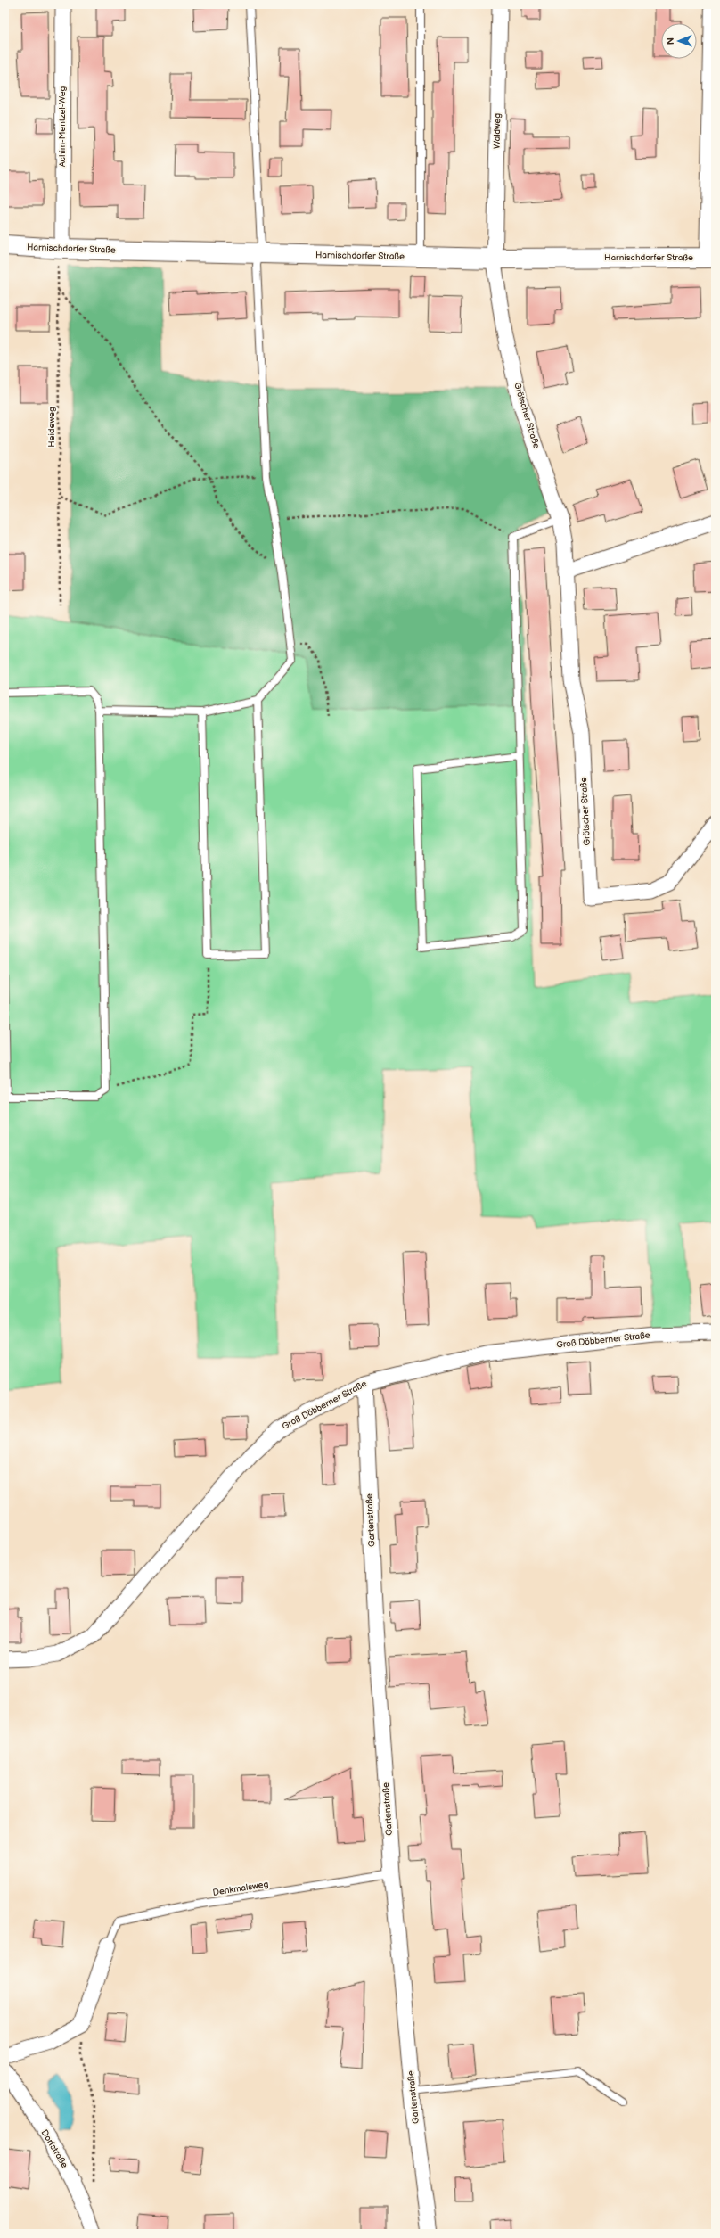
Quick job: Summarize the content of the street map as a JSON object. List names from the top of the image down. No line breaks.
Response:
{"streets":{"street":["Achim-Mentzel-Weg","Waldweg","Harnischdorfer Straße","Grötscher Straße","Groß Döbberner Straße","Gartenstraße","Dorfstraße"],"lane":["Denkmalsweg"],"path":["Heideweg"]},"crossings":[["Achim-Mentzel-Weg","Harnischdorfer Straße"],["Achim-Mentzel-Weg","Heideweg"],["Waldweg","Harnischdorfer Straße"],["Waldweg","Grötscher Straße"],["Harnischdorfer Straße","Grötscher Straße"],["Harnischdorfer Straße","Heideweg"],["Groß Döbberner Straße","Gartenstraße"],["Gartenstraße","Denkmalsweg"]],"north":"left"}
